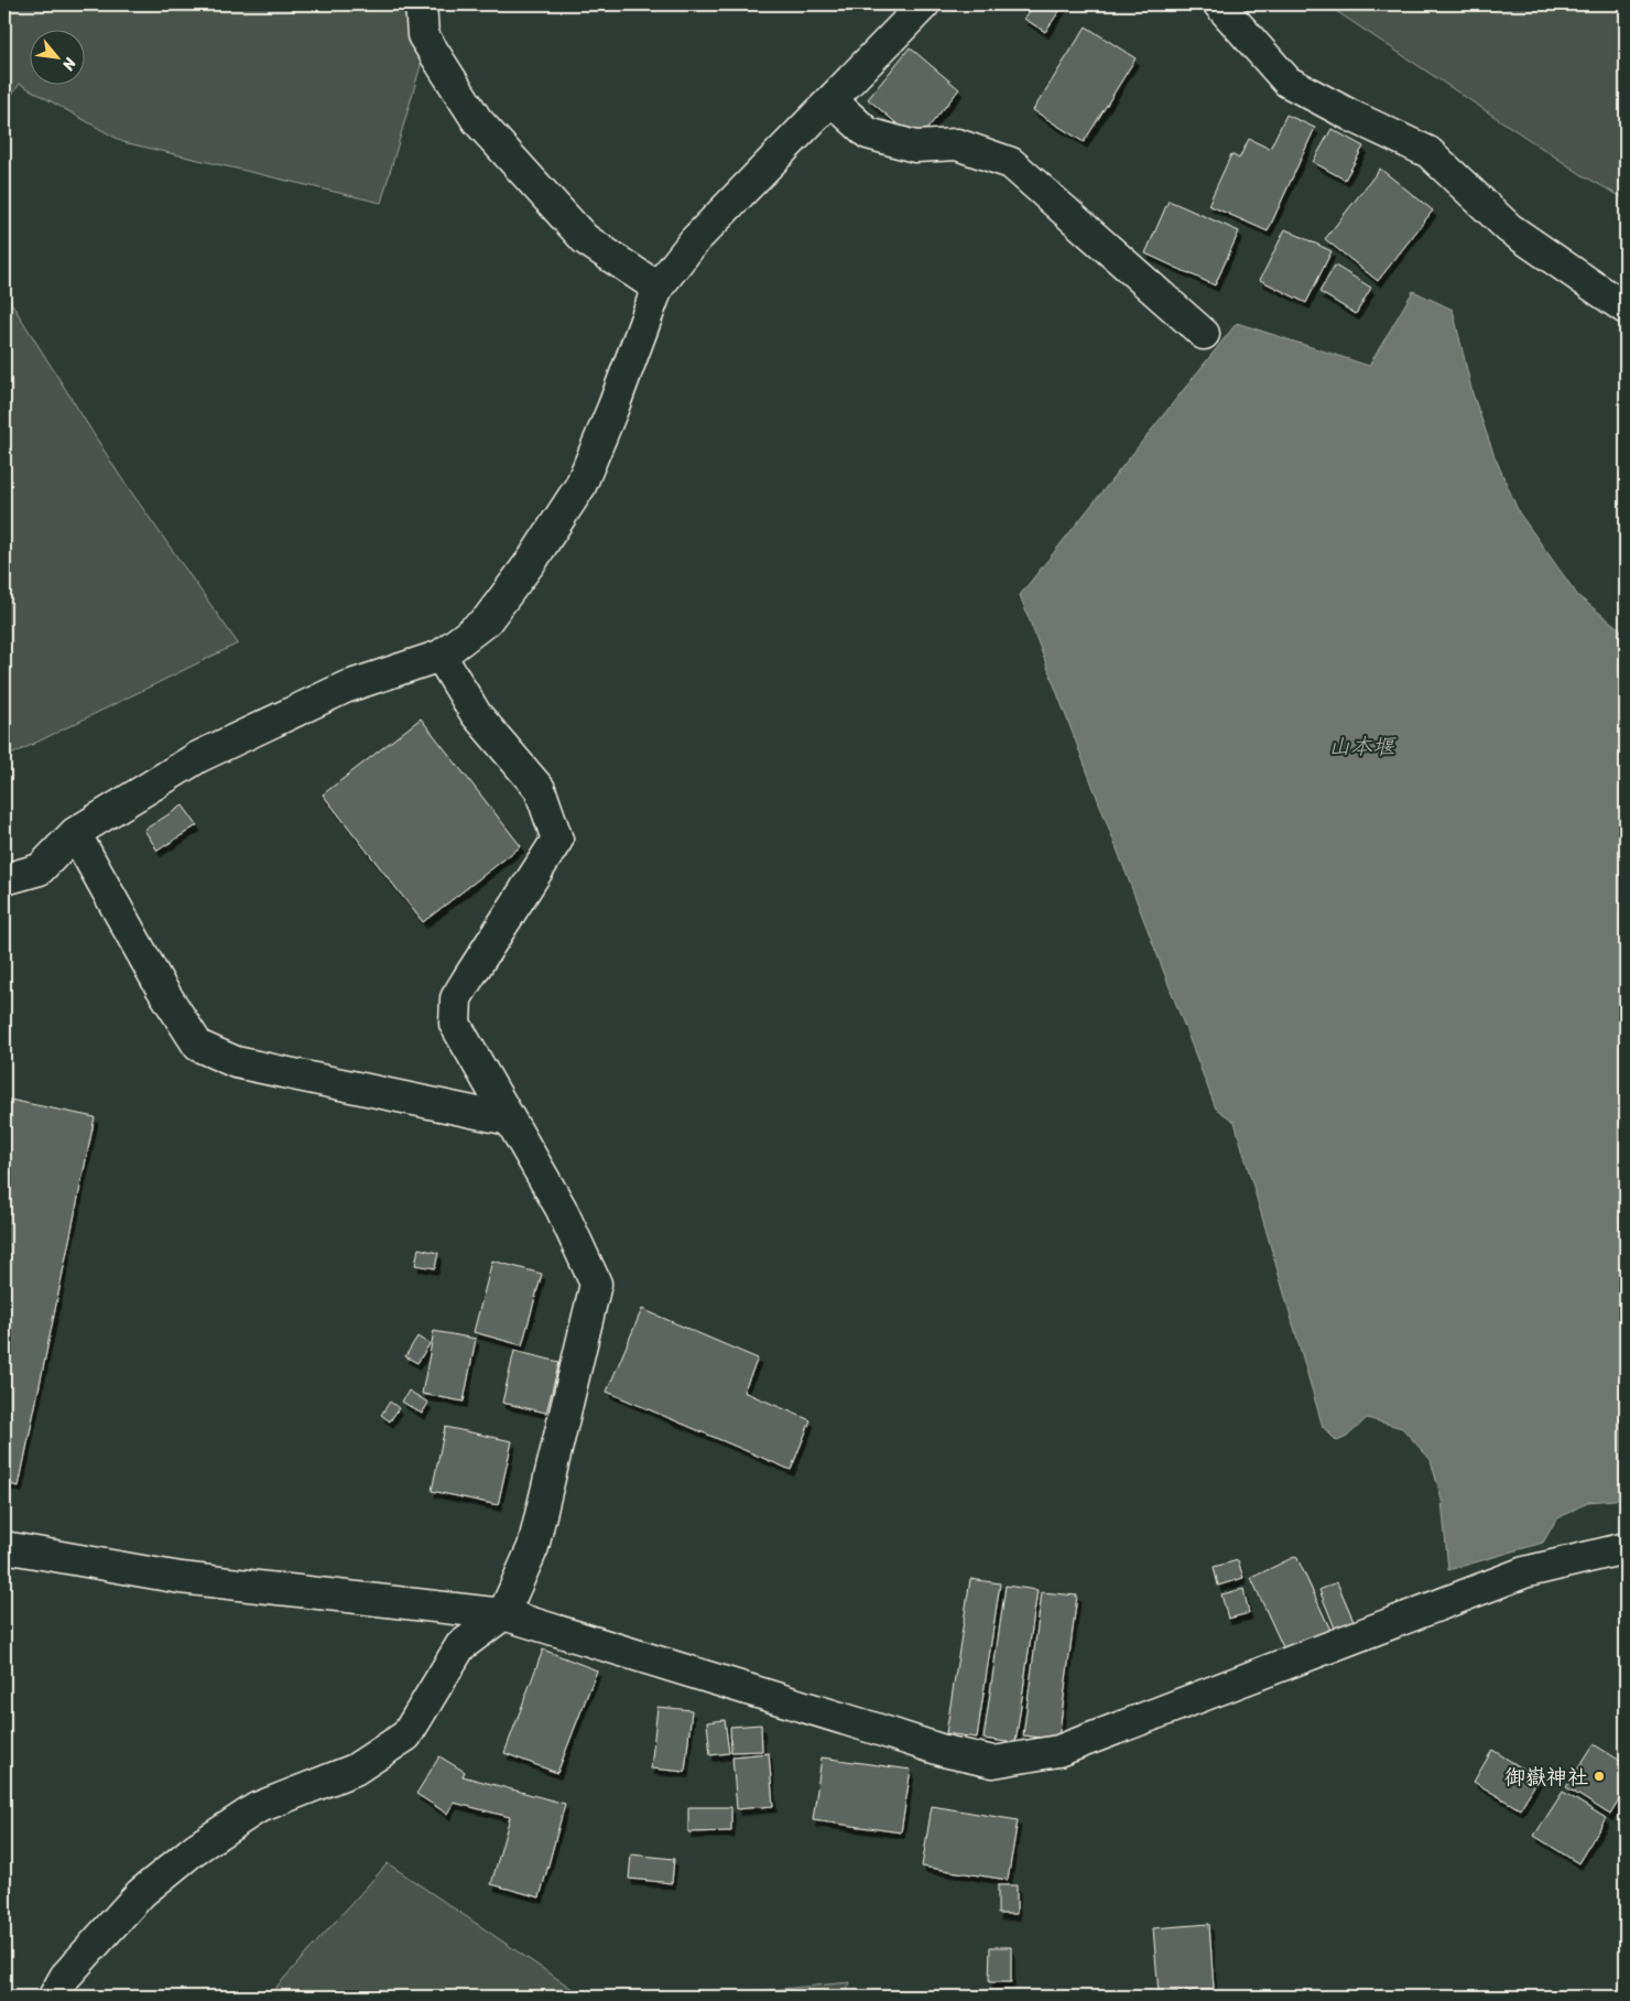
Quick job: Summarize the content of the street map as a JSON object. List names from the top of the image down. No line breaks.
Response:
{"water":["山本堰"],"places":["御嶽神社"],"north":"bottom right"}
